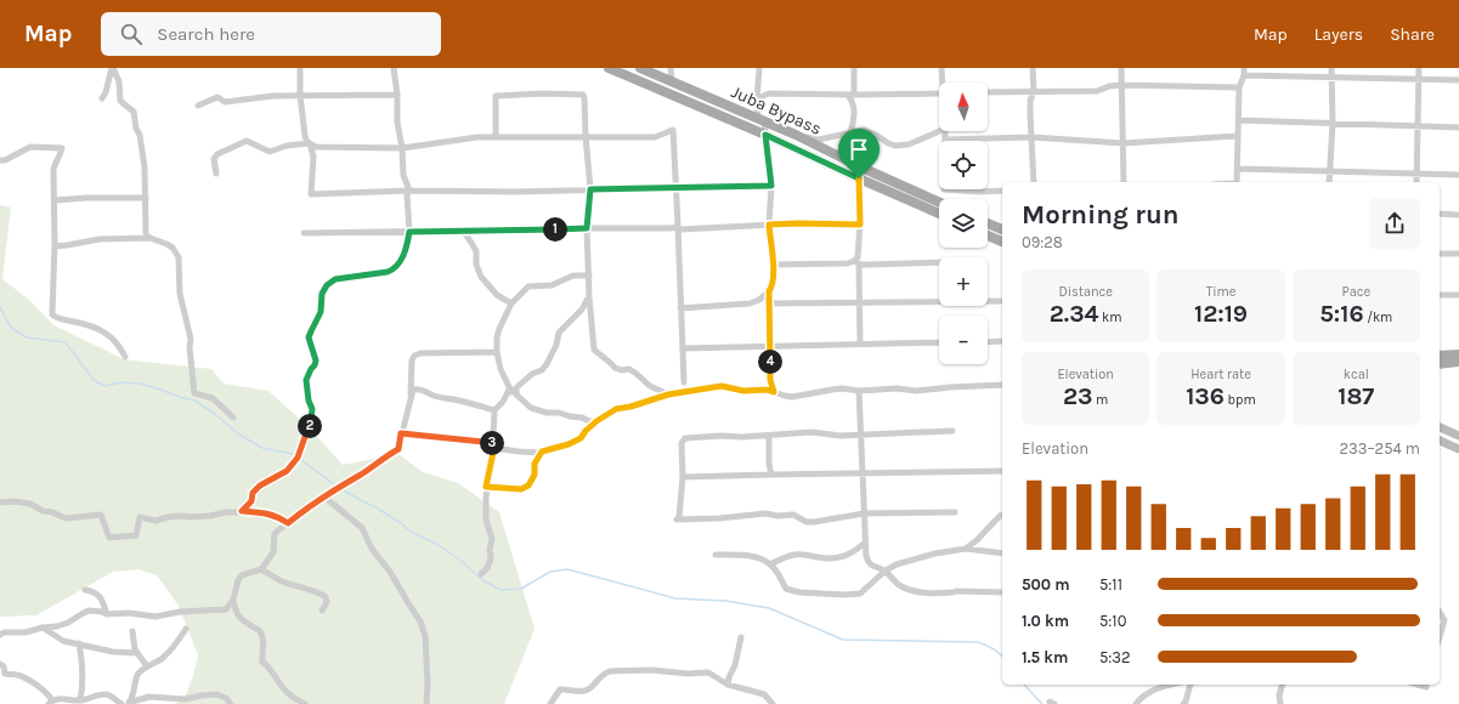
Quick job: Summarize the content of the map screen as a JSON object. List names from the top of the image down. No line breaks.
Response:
{"streets":{"main road":["Juba Bypass"]},"north":"top","page":{"header":"Map","search":"Search here","nav":["Map","Layers","Share"],"map_buttons":["+","−"],"heading":["Morning run","09:28"],"pins":["1","4","2","3"],"stats":[["Distance","2.34 km"],["Time","12:19"],["Pace","5:16 /km"],["Elevation","23 m"],["Heart rate","136 bpm"],["kcal","187"]],"chart":["Elevation","233–254 m"],"list":[{"name":"500 m","note":"5:11"},{"name":"1.0 km","note":"5:10"},{"name":"1.5 km","note":"5:32"}]}}
